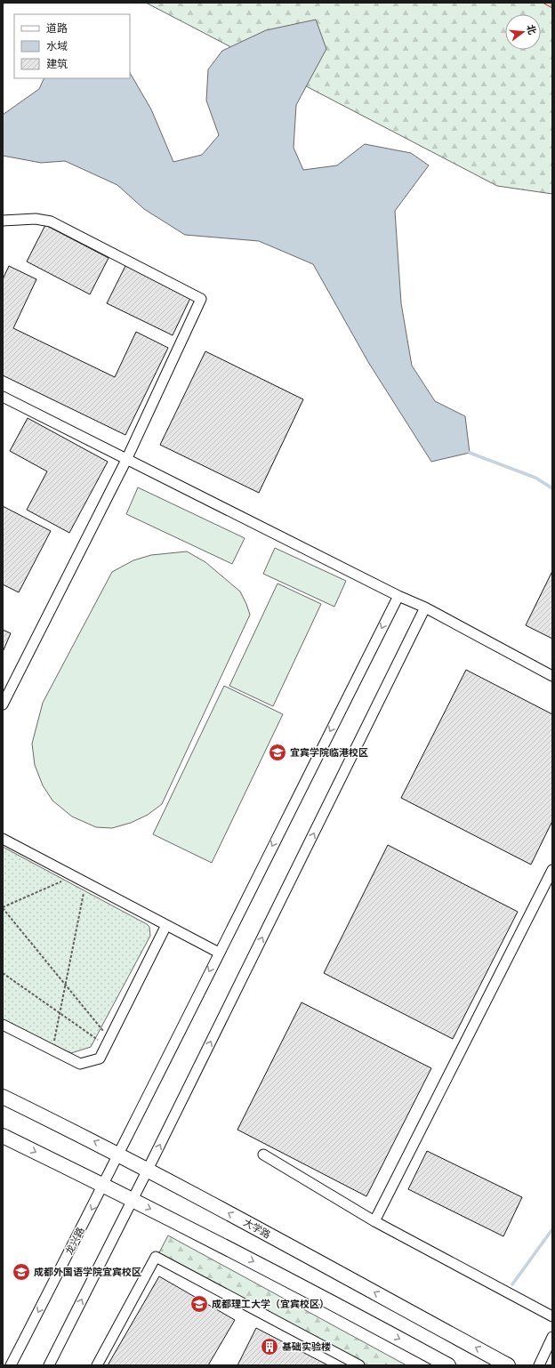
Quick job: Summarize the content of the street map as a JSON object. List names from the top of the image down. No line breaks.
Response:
{"streets":{"main road":["大学路"],"street":["龙兴路"]},"crossings":[["大学路","龙兴路"]],"places":{"school or university":["宜宾学院临港校区","成都外国语学院宜宾校区","成都理工大学（宜宾校区）"],"building":["基础实验楼"]},"legend":["道路","水域","建筑"],"north":"right"}
